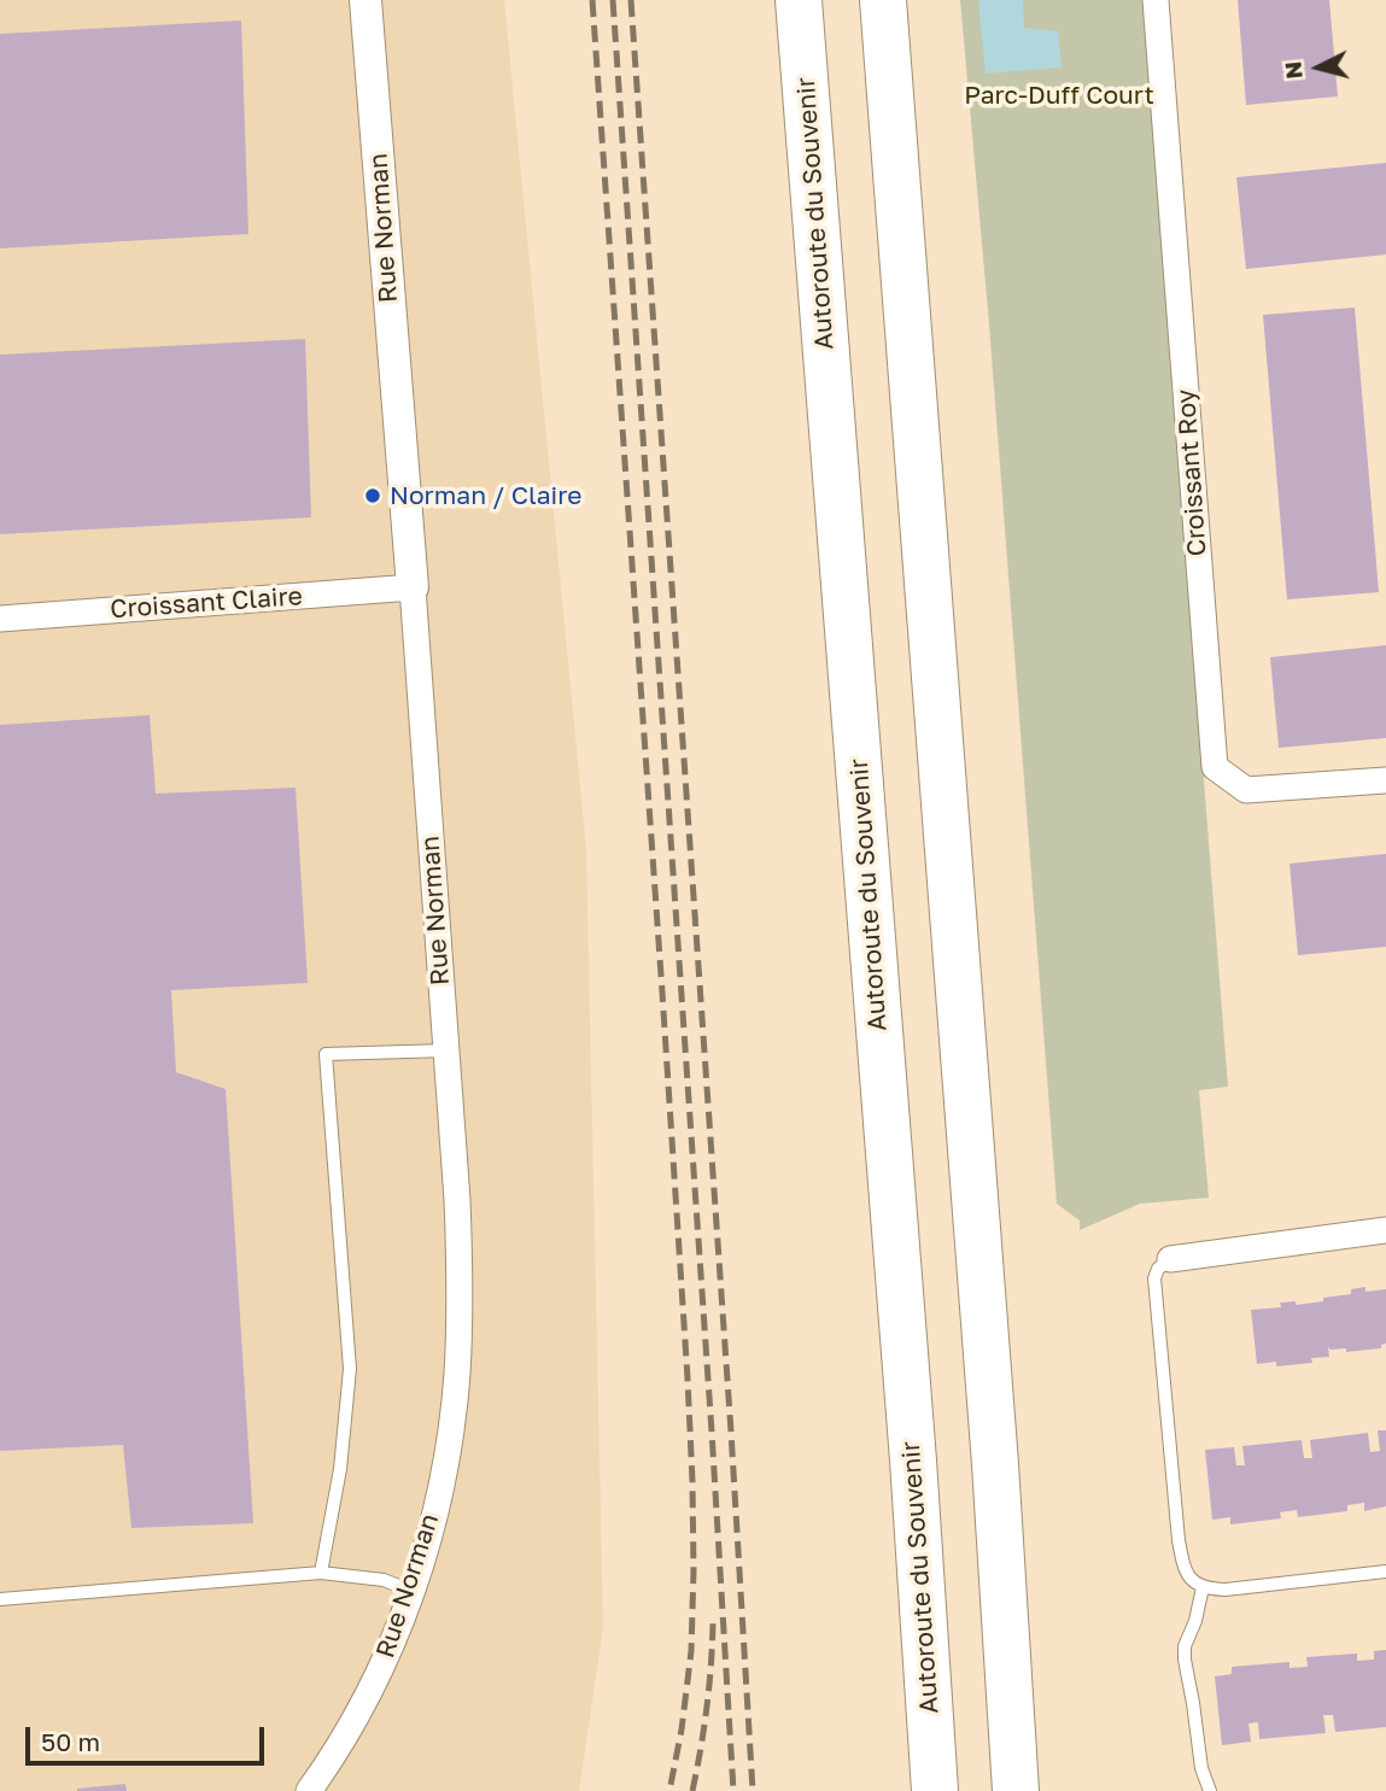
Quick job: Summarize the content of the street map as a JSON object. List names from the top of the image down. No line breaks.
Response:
{"streets":{"highway":["Autoroute du Souvenir"],"street":["Rue Norman","Croissant Roy","Croissant Claire"]},"crossings":[["Rue Norman","Croissant Claire"]],"parks":["Parc-Duff Court"],"places":["Norman / Claire"],"scale_bar":"50 m","north":"left"}
